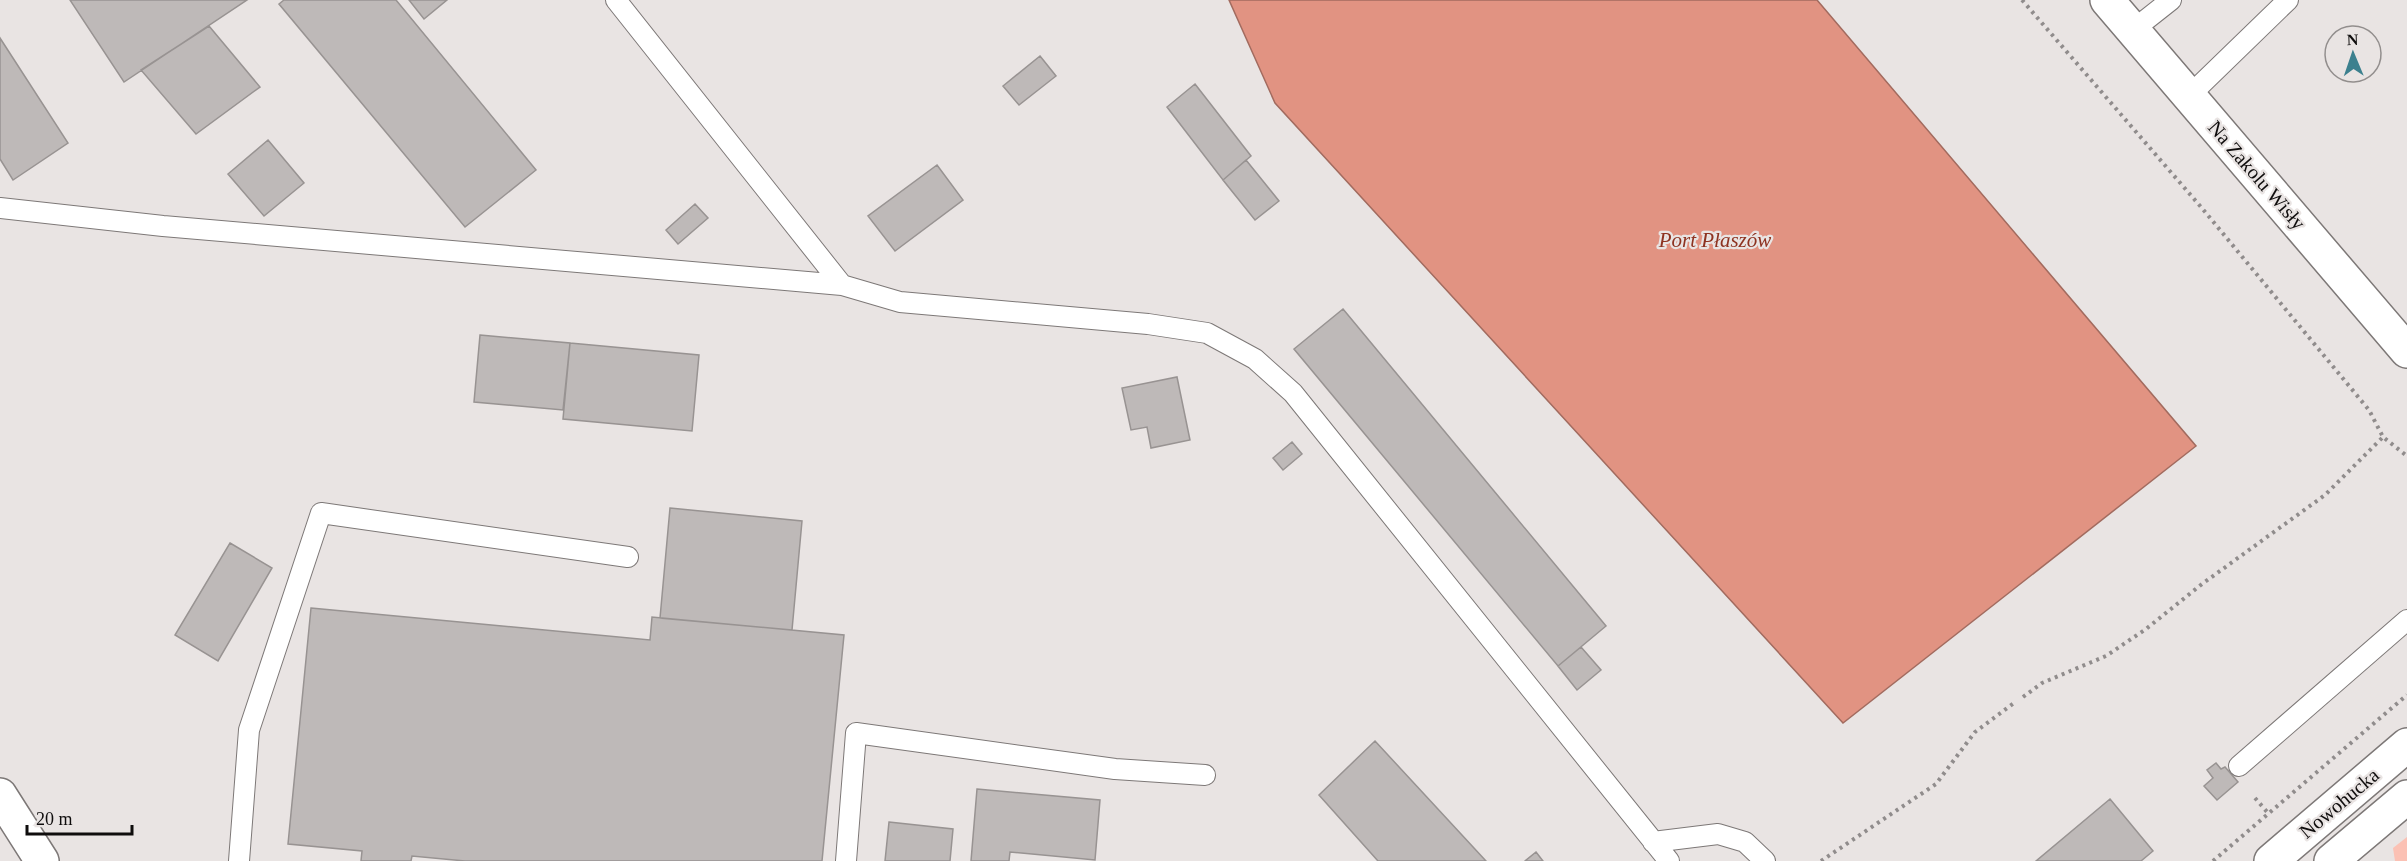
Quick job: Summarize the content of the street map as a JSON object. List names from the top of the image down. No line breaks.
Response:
{"streets":{"street":["Na Zakolu Wisły","Nowohucka"]},"water":["Port Płaszów"],"scale_bar":"20 m","north":"top"}
